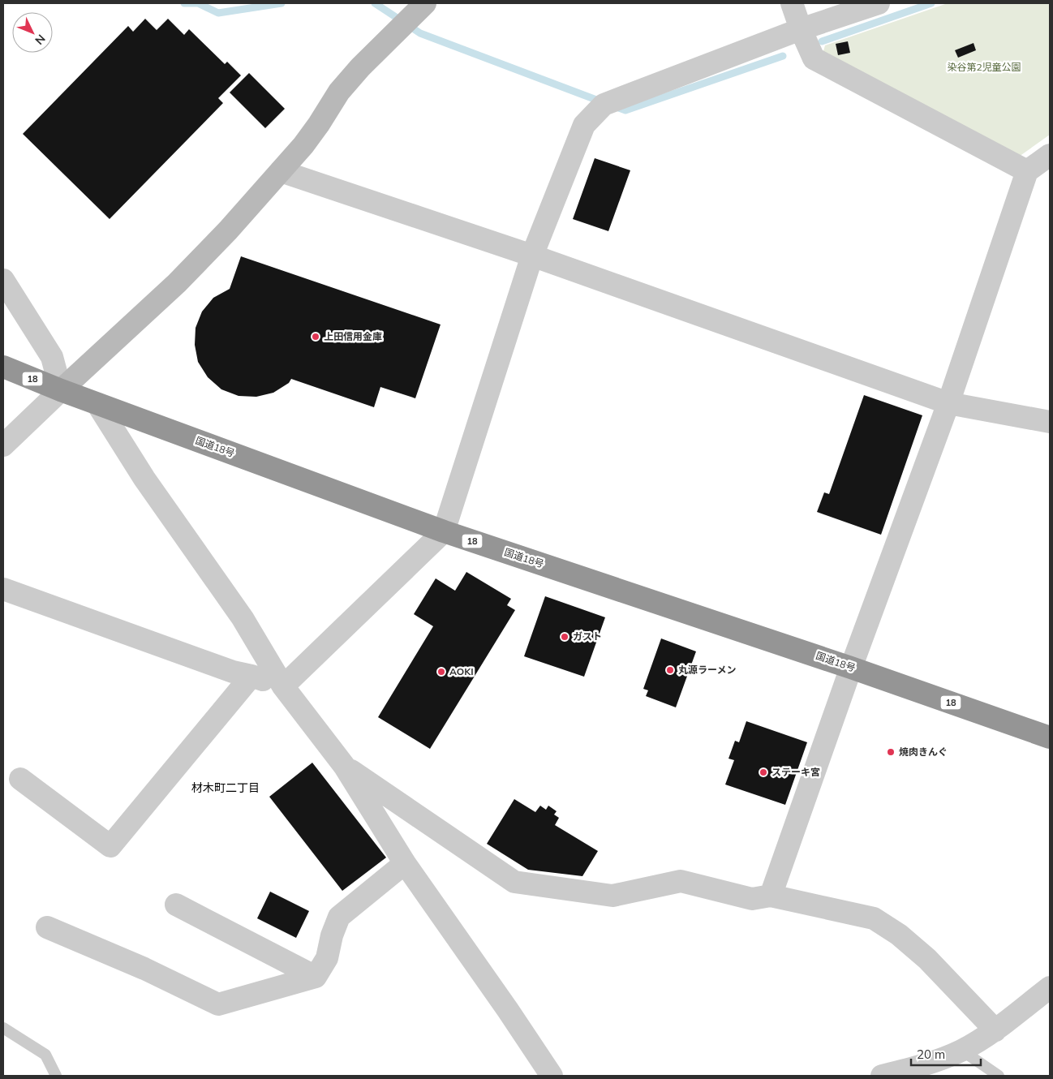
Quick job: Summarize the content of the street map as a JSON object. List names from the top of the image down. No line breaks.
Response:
{"streets":{"highway":["18","国道18号"]},"districts":["材木町二丁目"],"parks":["染谷第2児童公園"],"places":["上田信用金庫","ガスト","丸源ラーメン","AOKI","焼肉きんぐ","ステーキ宮"],"scale_bar":"20 m","north":"bottom right"}
